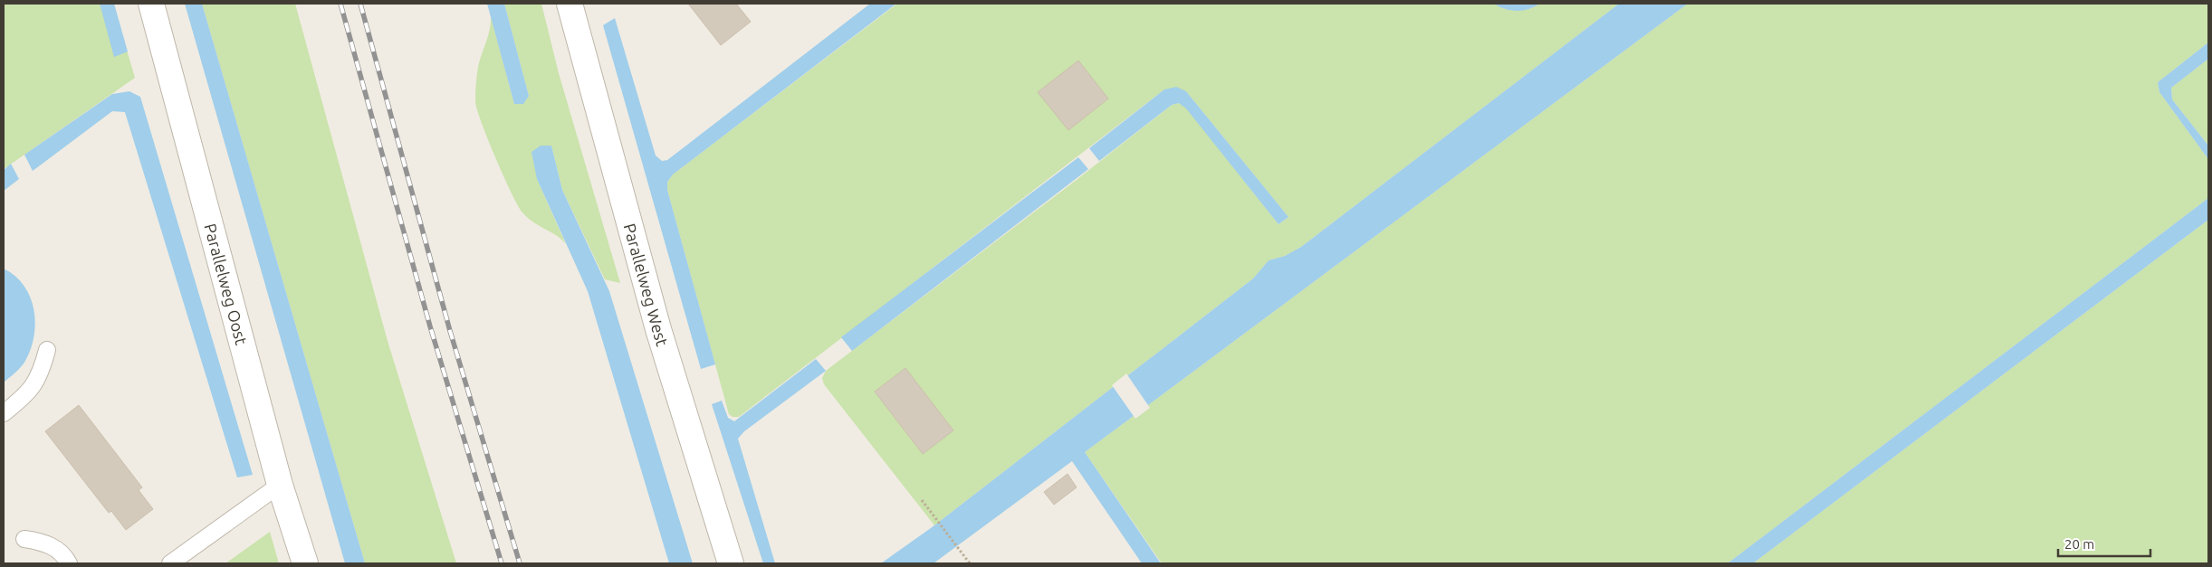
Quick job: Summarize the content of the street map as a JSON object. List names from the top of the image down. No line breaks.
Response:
{"streets":{"street":["Parallelweg Oost","Parallelweg West"]},"scale_bar":"20 m"}
